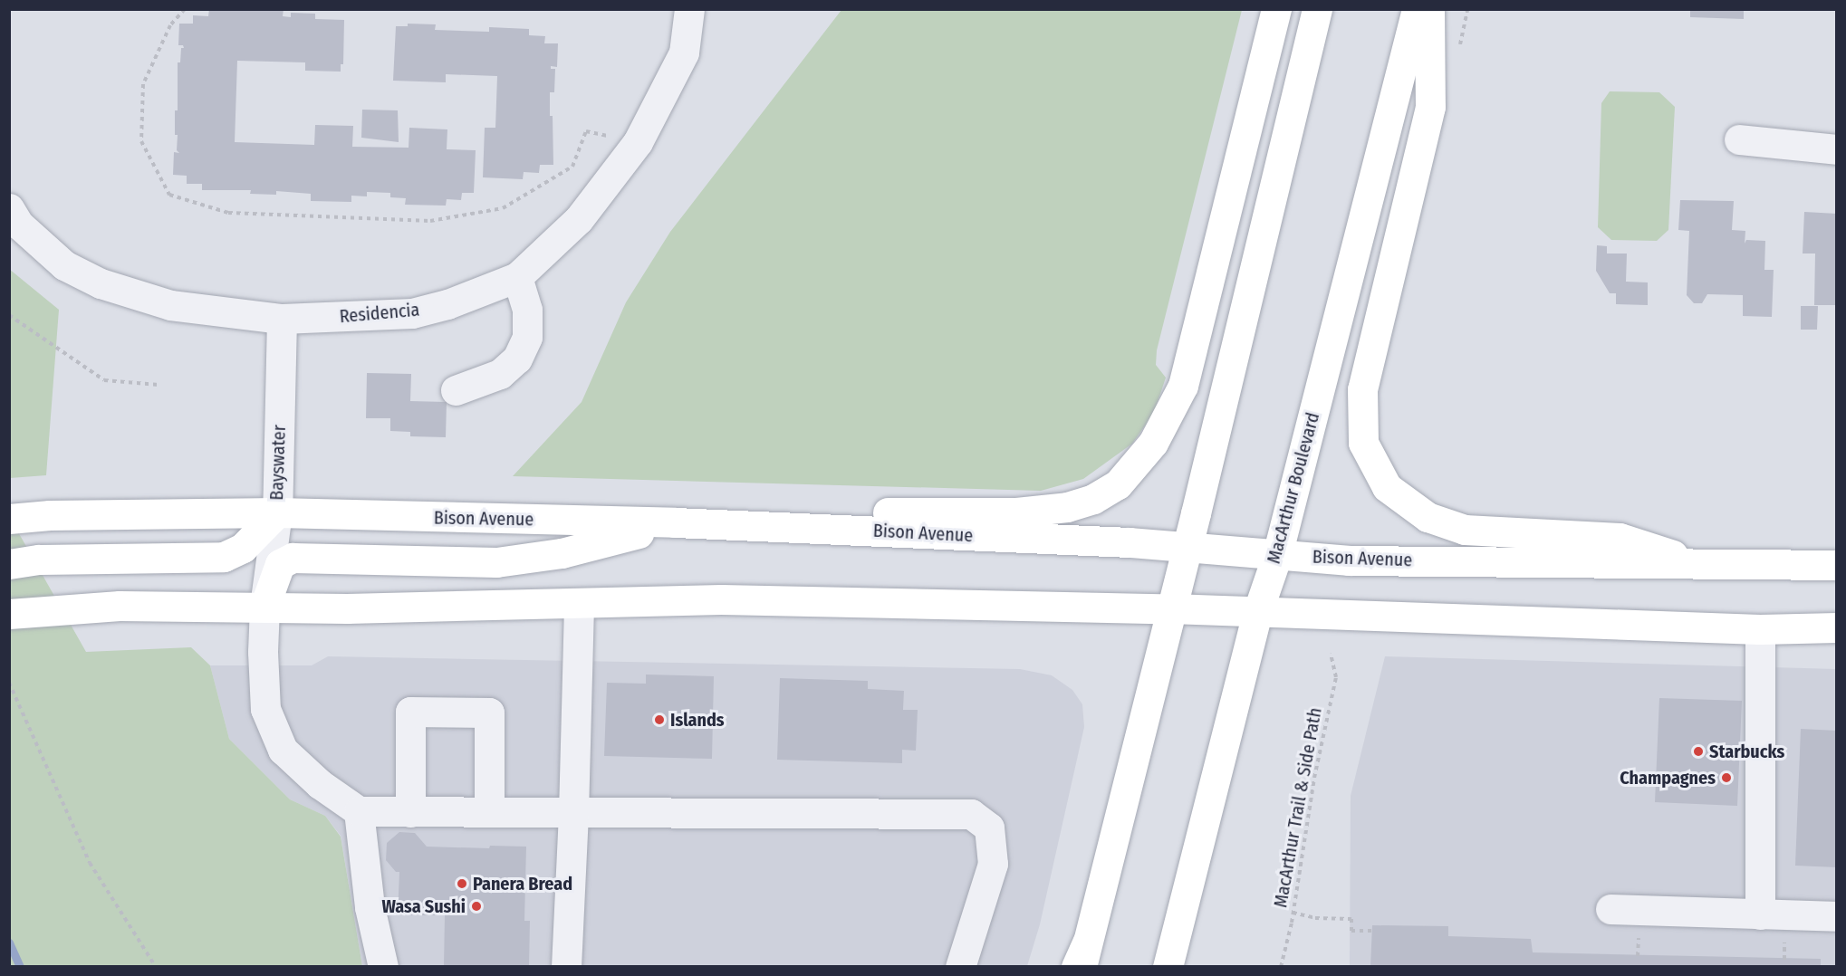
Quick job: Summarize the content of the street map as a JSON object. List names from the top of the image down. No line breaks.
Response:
{"streets":{"main road":["MacArthur Boulevard","Bison Avenue"],"street":["Residencia","Bayswater"],"path":["MacArthur Trail & Side Path"]},"crossings":[["Residencia","Bayswater"],["Bayswater","Bison Avenue"],["MacArthur Boulevard","Bison Avenue"]],"places":["Islands","Starbucks","Champagnes","Panera Bread","Wasa Sushi"]}
